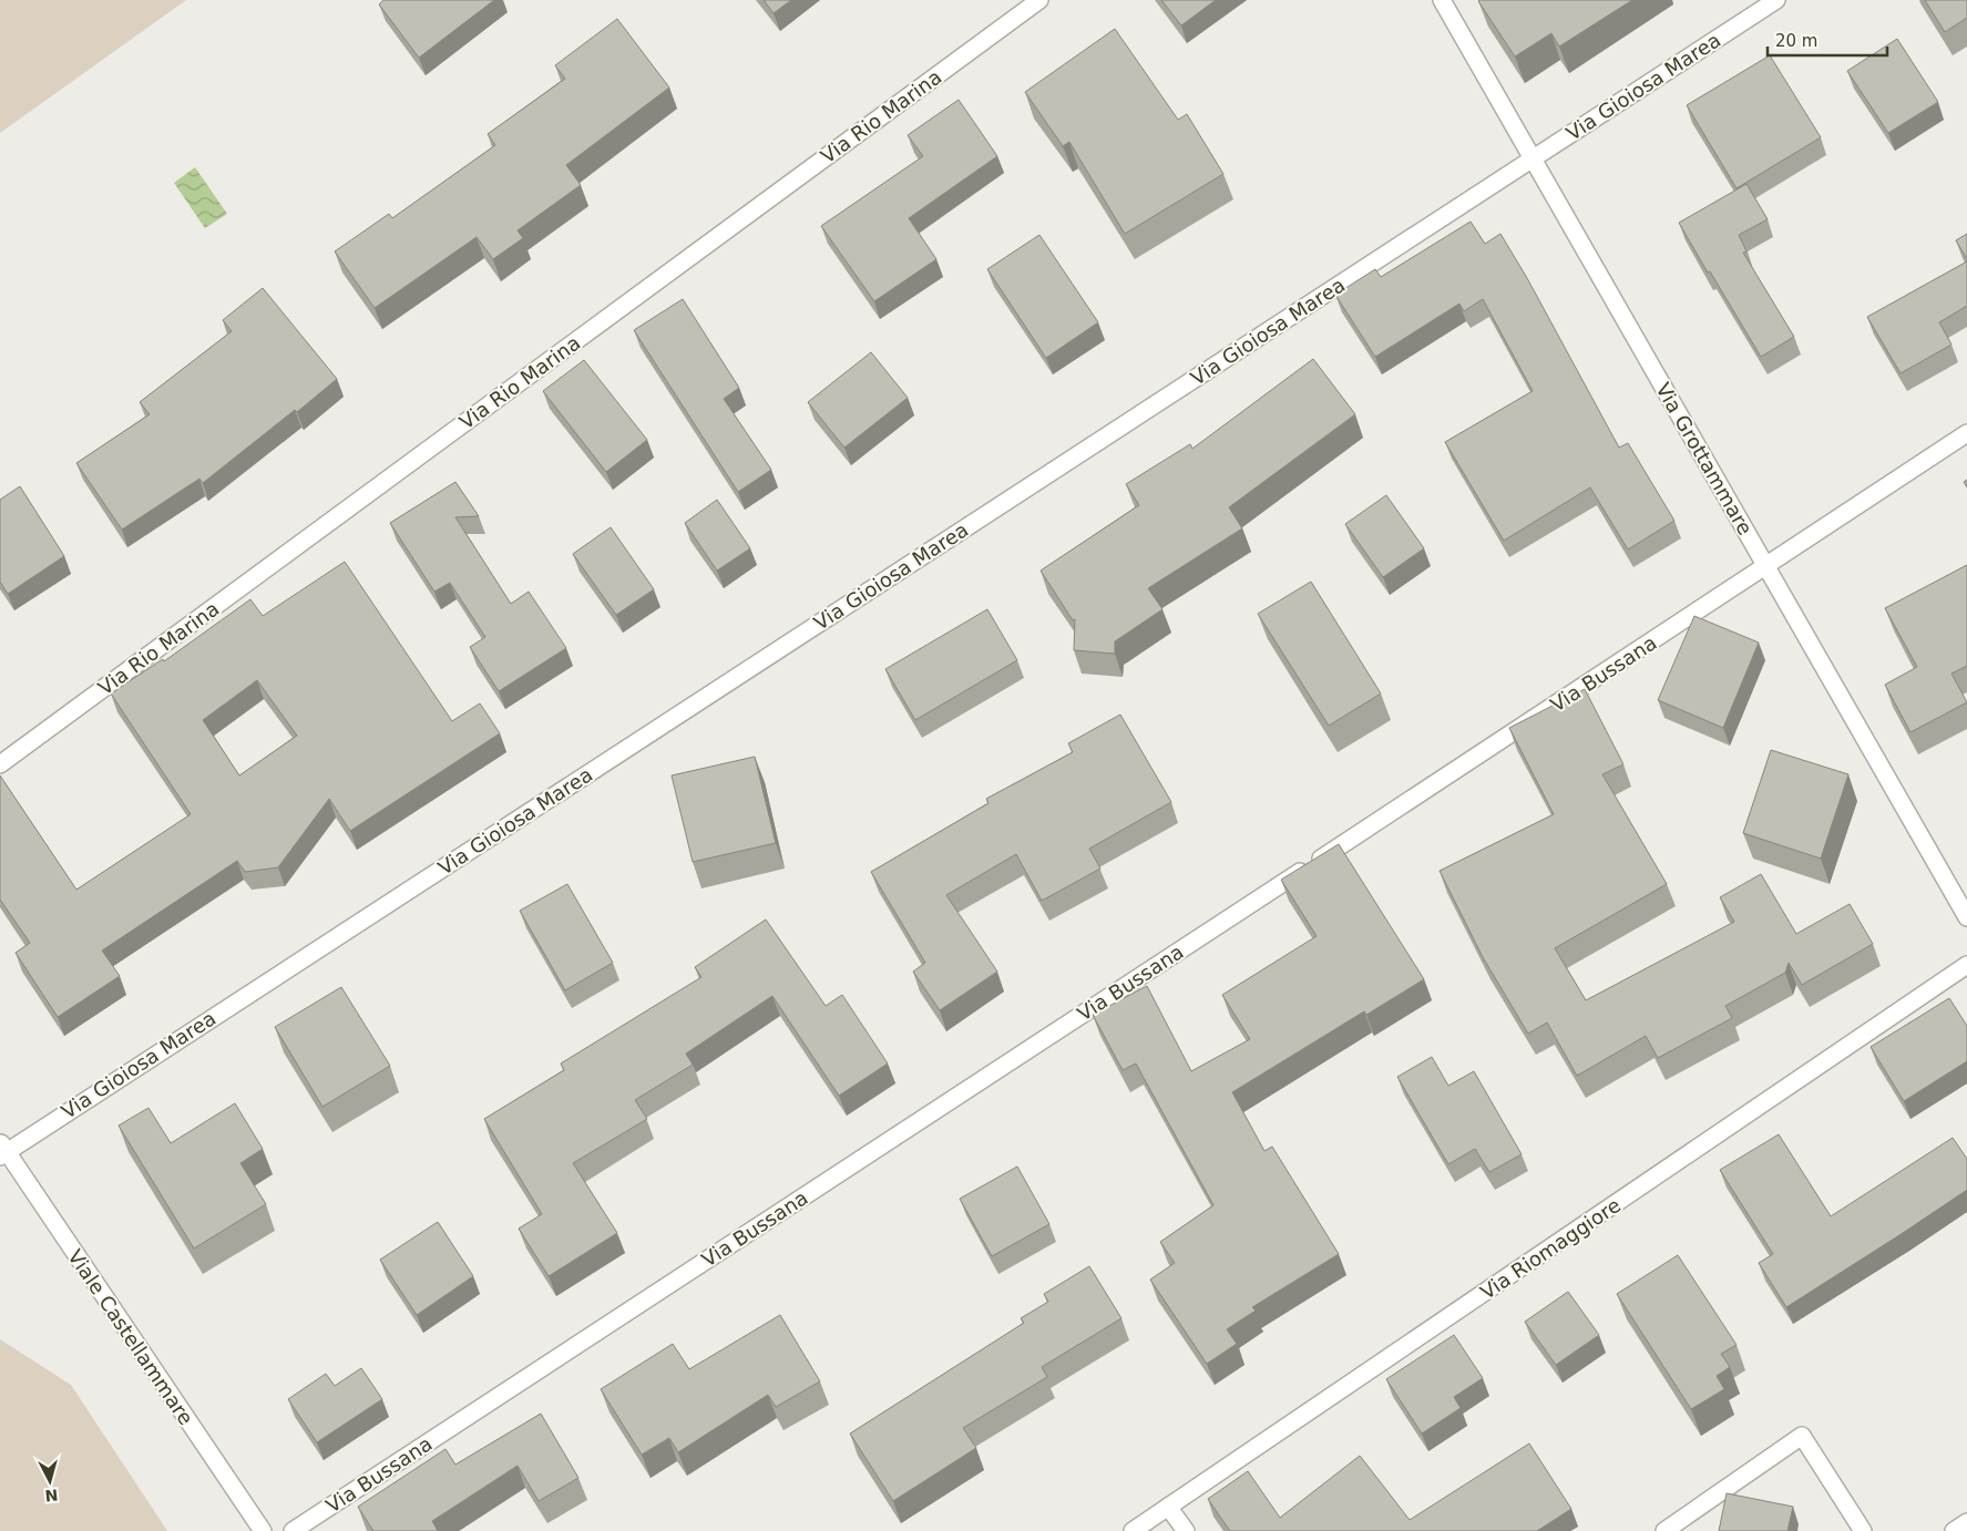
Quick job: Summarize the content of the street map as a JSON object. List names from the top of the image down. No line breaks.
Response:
{"streets":{"street":["Via Gioiosa Marea","Via Rio Marina","Via Grottammare","Via Bussana","Via Riomaggiore","Viale Castellammare"]},"crossings":[["Via Gioiosa Marea","Via Grottammare"],["Via Gioiosa Marea","Viale Castellammare"],["Via Grottammare","Via Bussana"]],"scale_bar":"20 m","north":"bottom"}
